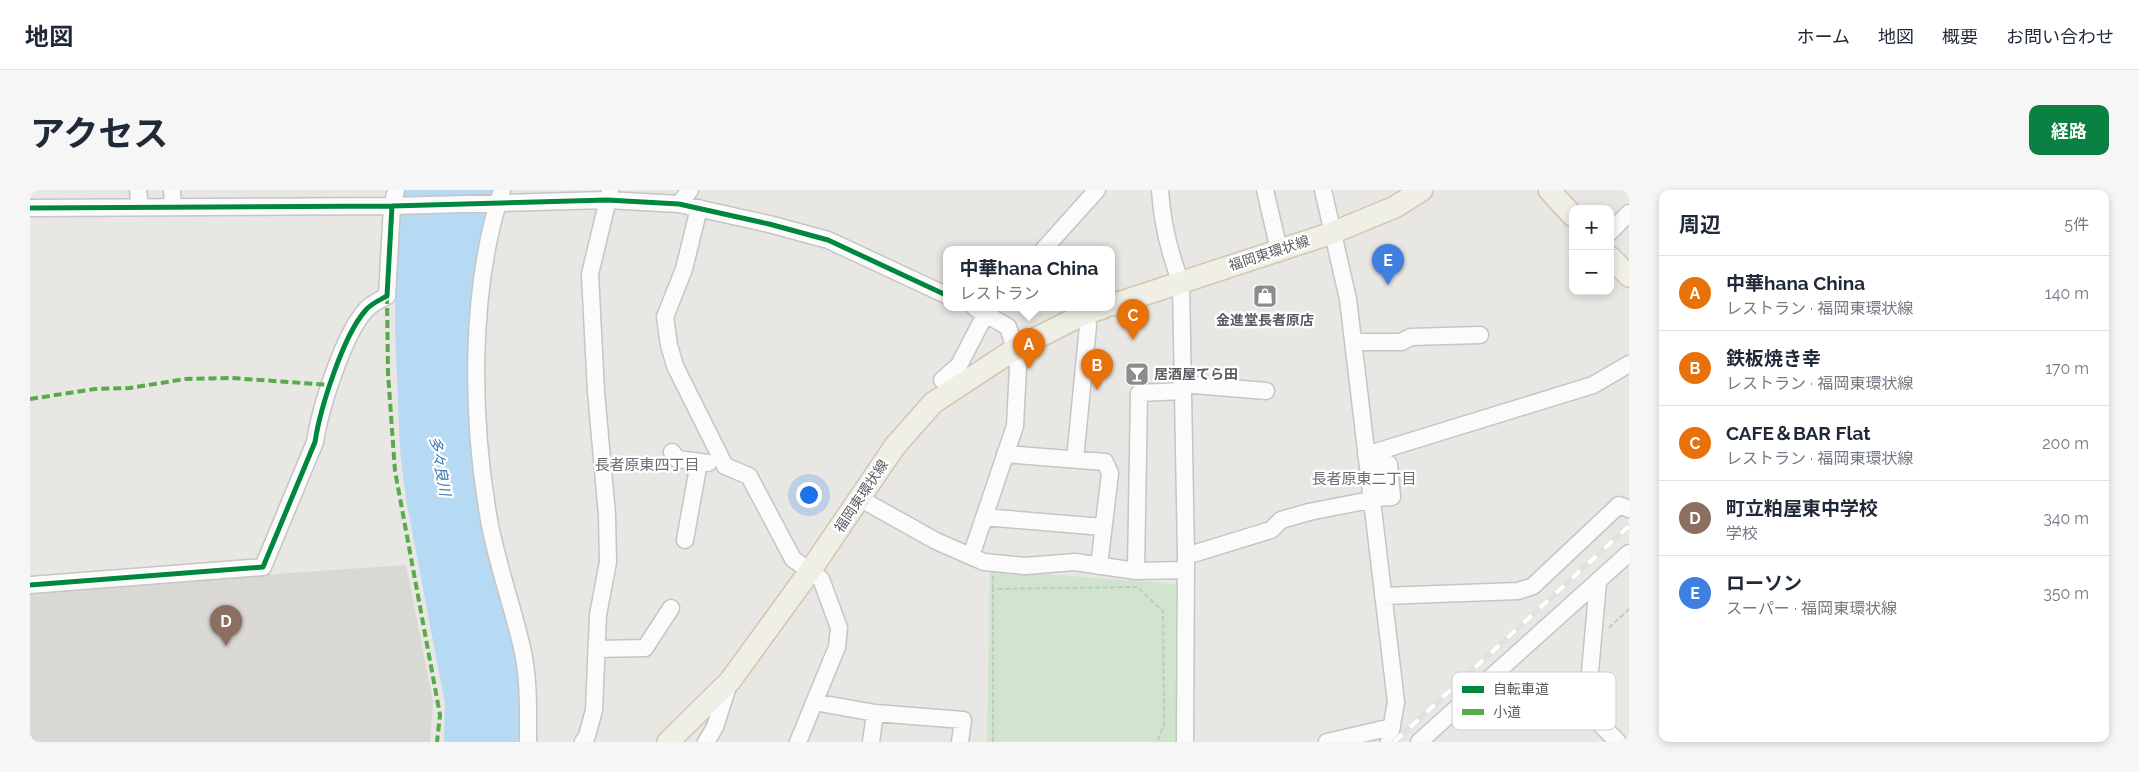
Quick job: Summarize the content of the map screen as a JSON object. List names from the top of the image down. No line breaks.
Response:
{"streets":{"main road":["福岡東環状線"]},"districts":["長者原東四丁目","長者原東二丁目"],"water":["多々良川"],"places":{"shop":["金進堂長者原店"],"bar":["居酒屋てら田"]},"legend":["自転車道","小道"],"page":{"header":"地図","nav":["ホーム","地図","概要","お問い合わせ"],"title":"アクセス","buttons":"経路","heading":["周辺","5件"],"map_buttons":["+","−"],"pins":["E","C","A","B","D"],"popup":["中華hana China","レストラン"],"list":[{"mark":"A","name":"中華hana China","note":"レストラン · 福岡東環状線","value":"140 m"},{"mark":"B","name":"鉄板焼き幸","note":"レストラン · 福岡東環状線","value":"170 m"},{"mark":"C","name":"CAFE＆BAR Flat","note":"レストラン · 福岡東環状線","value":"200 m"},{"mark":"D","name":"町立粕屋東中学校","note":"学校","value":"340 m"},{"mark":"E","name":"ローソン","note":"スーパー · 福岡東環状線","value":"350 m"}]}}
